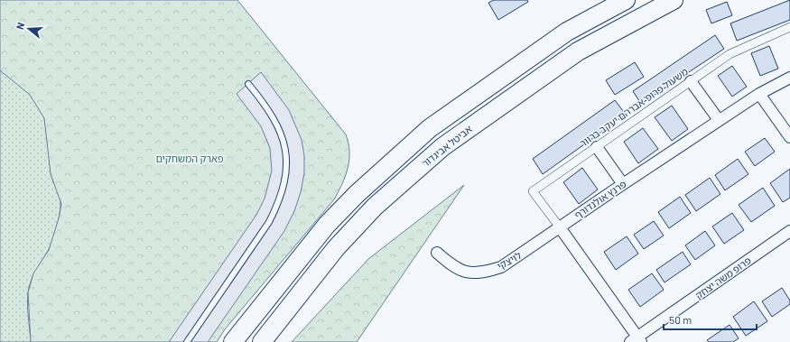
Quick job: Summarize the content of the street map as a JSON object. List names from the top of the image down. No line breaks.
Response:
{"streets":{"main road":["אביטל אביגדור"],"street":["משעול פרופ' אברהם יעקב ברוור","פרנץ אולנדורף","לויצקי","פרופ משה יצחק"]},"crossings":[["משעול פרופ' אברהם יעקב ברוור","פרנץ אולנדורף"],["משעול פרופ' אברהם יעקב ברוור","לויצקי"],["פרנץ אולנדורף","לויצקי"]],"parks":["פארק המשחקים"],"scale_bar":"50 m","north":"left"}
